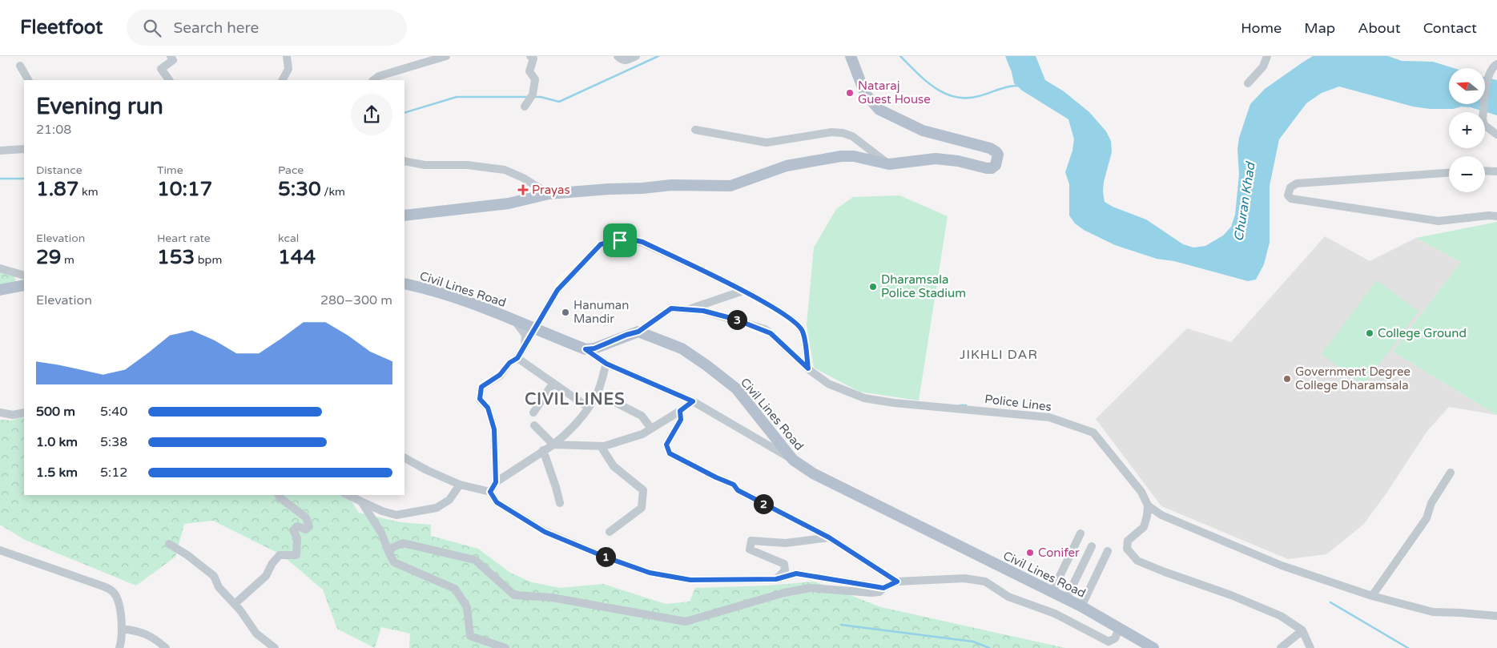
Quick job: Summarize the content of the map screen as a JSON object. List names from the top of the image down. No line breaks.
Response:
{"streets":{"main road":["Civil Lines Road"],"street":["Police Lines"]},"crossings":[["Civil Lines Road","Police Lines"]],"districts":["JIKHLI DAR","CIVIL LINES"],"water":["Churan Khad"],"places":{"other":["Nataraj Guest House","Dharamsala Police Stadium","Hanuman Mandir","College Ground","Government Degree College Dharamsala","Conifer"],"health":["Prayas"]},"north":"left","page":{"header":"Fleetfoot","search":"Search here","nav":["Home","Map","About","Contact"],"map_buttons":["+","−"],"heading":["Evening run","21:08"],"stats":[["Distance","1.87 km"],["Time","10:17"],["Pace","5:30 /km"],["Elevation","29 m"],["Heart rate","153 bpm"],["kcal","144"]],"chart":["Elevation","280–300 m"],"pins":["3","2","1"],"list":[{"name":"500 m","note":"5:40"},{"name":"1.0 km","note":"5:38"},{"name":"1.5 km","note":"5:12"}]}}
